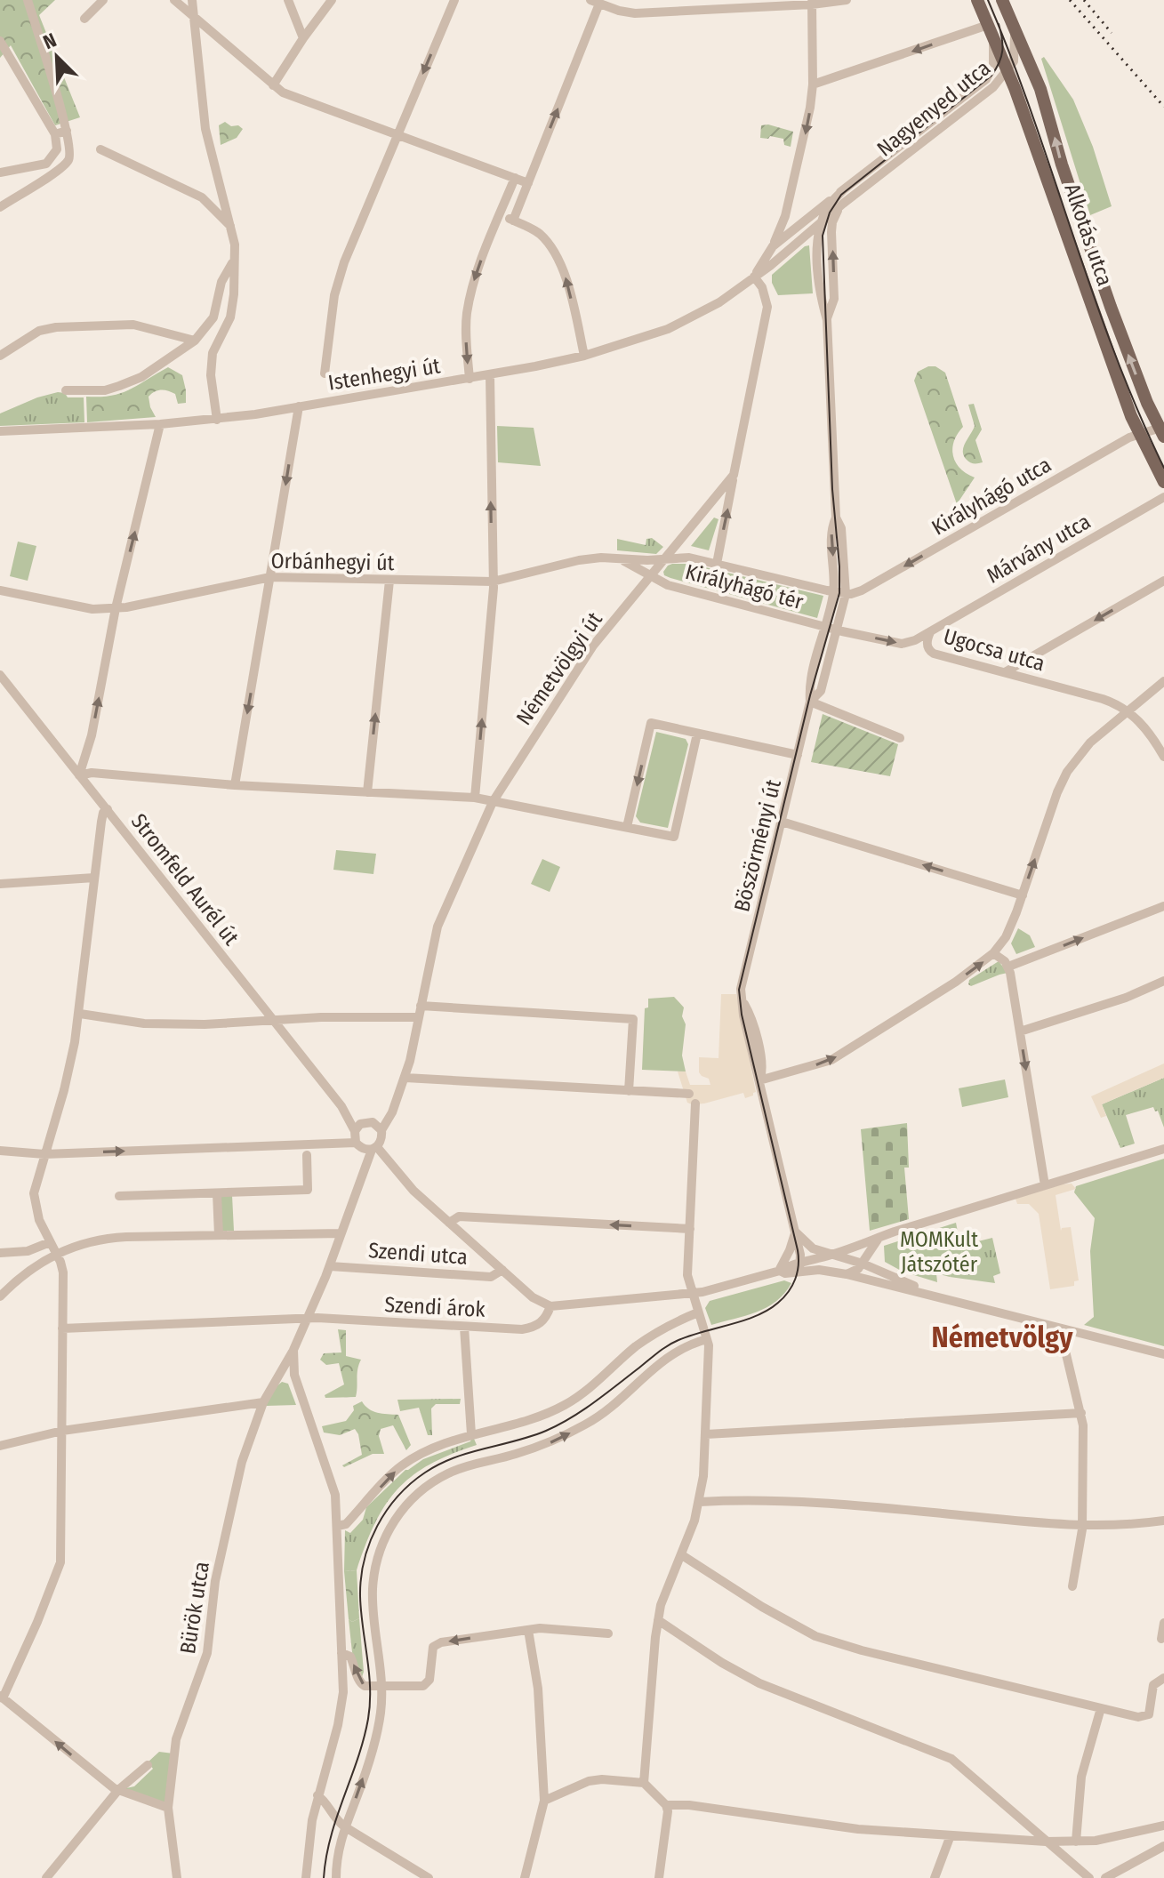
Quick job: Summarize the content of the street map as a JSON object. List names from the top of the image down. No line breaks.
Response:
{"streets":{"main road":["Alkotás utca"],"street":["Nagyenyed utca","Istenhegyi út","Királyhágó utca","Márvány utca","Orbánhegyi út","Királyhágó tér","Ugocsa utca","Németvölgyi út","Böszörményi út","Stromfeld Aurél út","Szendi utca","Szendi árok","Bürök utca"]},"crossings":[["Nagyenyed utca","Alkotás utca"],["Nagyenyed utca","Istenhegyi út"],["Nagyenyed utca","Böszörményi út"],["Alkotás utca","Királyhágó utca"],["Istenhegyi út","Németvölgyi út"],["Istenhegyi út","Böszörményi út"],["Királyhágó utca","Királyhágó tér"],["Királyhágó utca","Böszörményi út"],["Márvány utca","Ugocsa utca"],["Orbánhegyi út","Királyhágó tér"],["Orbánhegyi út","Németvölgyi út"],["Királyhágó tér","Ugocsa utca"],["Királyhágó tér","Németvölgyi út"],["Királyhágó tér","Böszörményi út"],["Ugocsa utca","Böszörményi út"],["Németvölgyi út","Stromfeld Aurél út"]],"one_way":["Királyhágó utca"],"districts":["Németvölgy"],"parks":["MOMKult Játszótér"],"north":"top left"}
